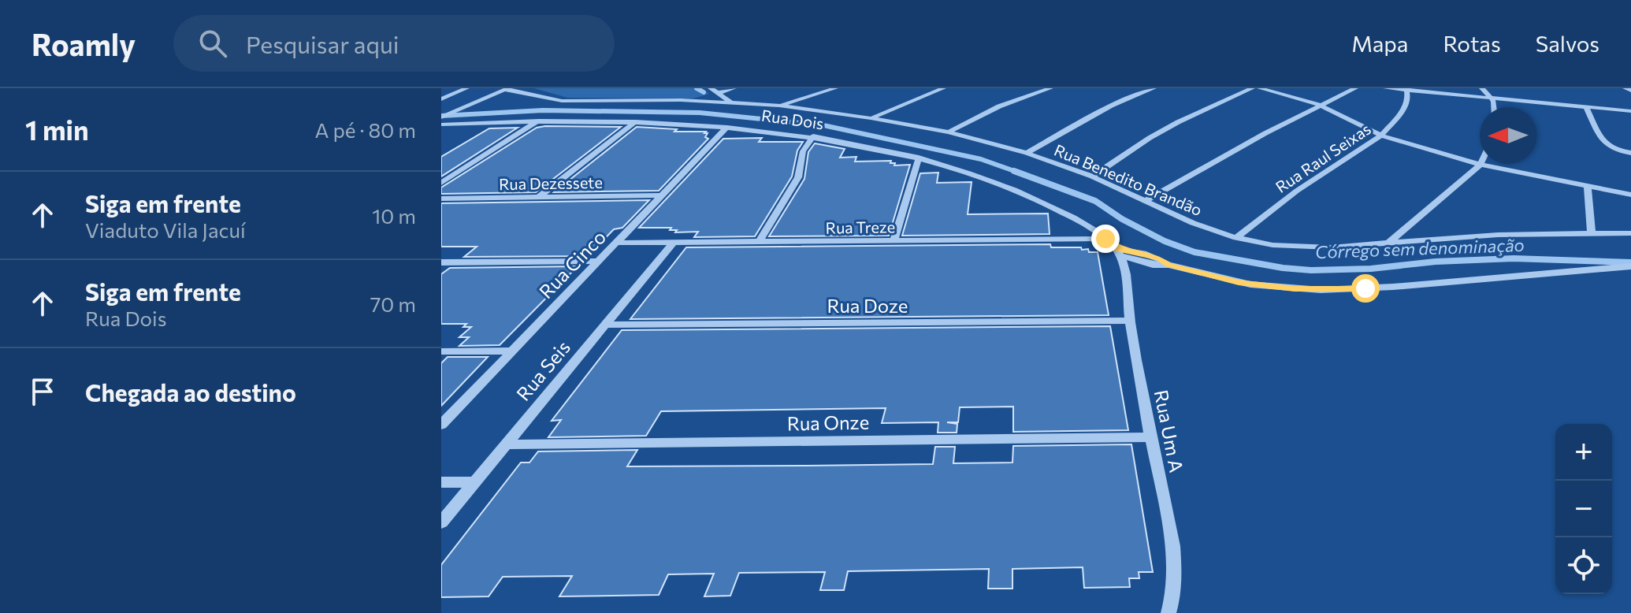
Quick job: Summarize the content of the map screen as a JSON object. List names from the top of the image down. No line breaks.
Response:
{"streets":{"street":["Rua Dois","Rua Raul Seixas","Rua Benedito Brandão","Rua Dezessete","Rua Treze","Rua Cinco","Rua Doze","Rua Seis","Rua Onze","Rua Um A"]},"crossings":[["Rua Dois","Rua Treze"],["Rua Dois","Rua Cinco"],["Rua Dois","Rua Um A"],["Rua Raul Seixas","Rua Benedito Brandão"],["Rua Dezessete","Rua Cinco"],["Rua Treze","Rua Cinco"],["Rua Treze","Rua Seis"],["Rua Doze","Rua Seis"],["Rua Doze","Rua Um A"],["Rua Seis","Rua Onze"],["Rua Onze","Rua Um A"]],"water":["Córrego sem denominação"],"north":"left","page":{"header":"Roamly","search":"Pesquisar aqui","nav":["Mapa","Rotas","Salvos"],"heading":["1 min","A pé · 80 m"],"list":[["Siga em frente","Viaduto Vila Jacuí","10 m"],["Siga em frente","Rua Dois","70 m"],"Chegada ao destino"],"map_buttons":["+","−"]}}
